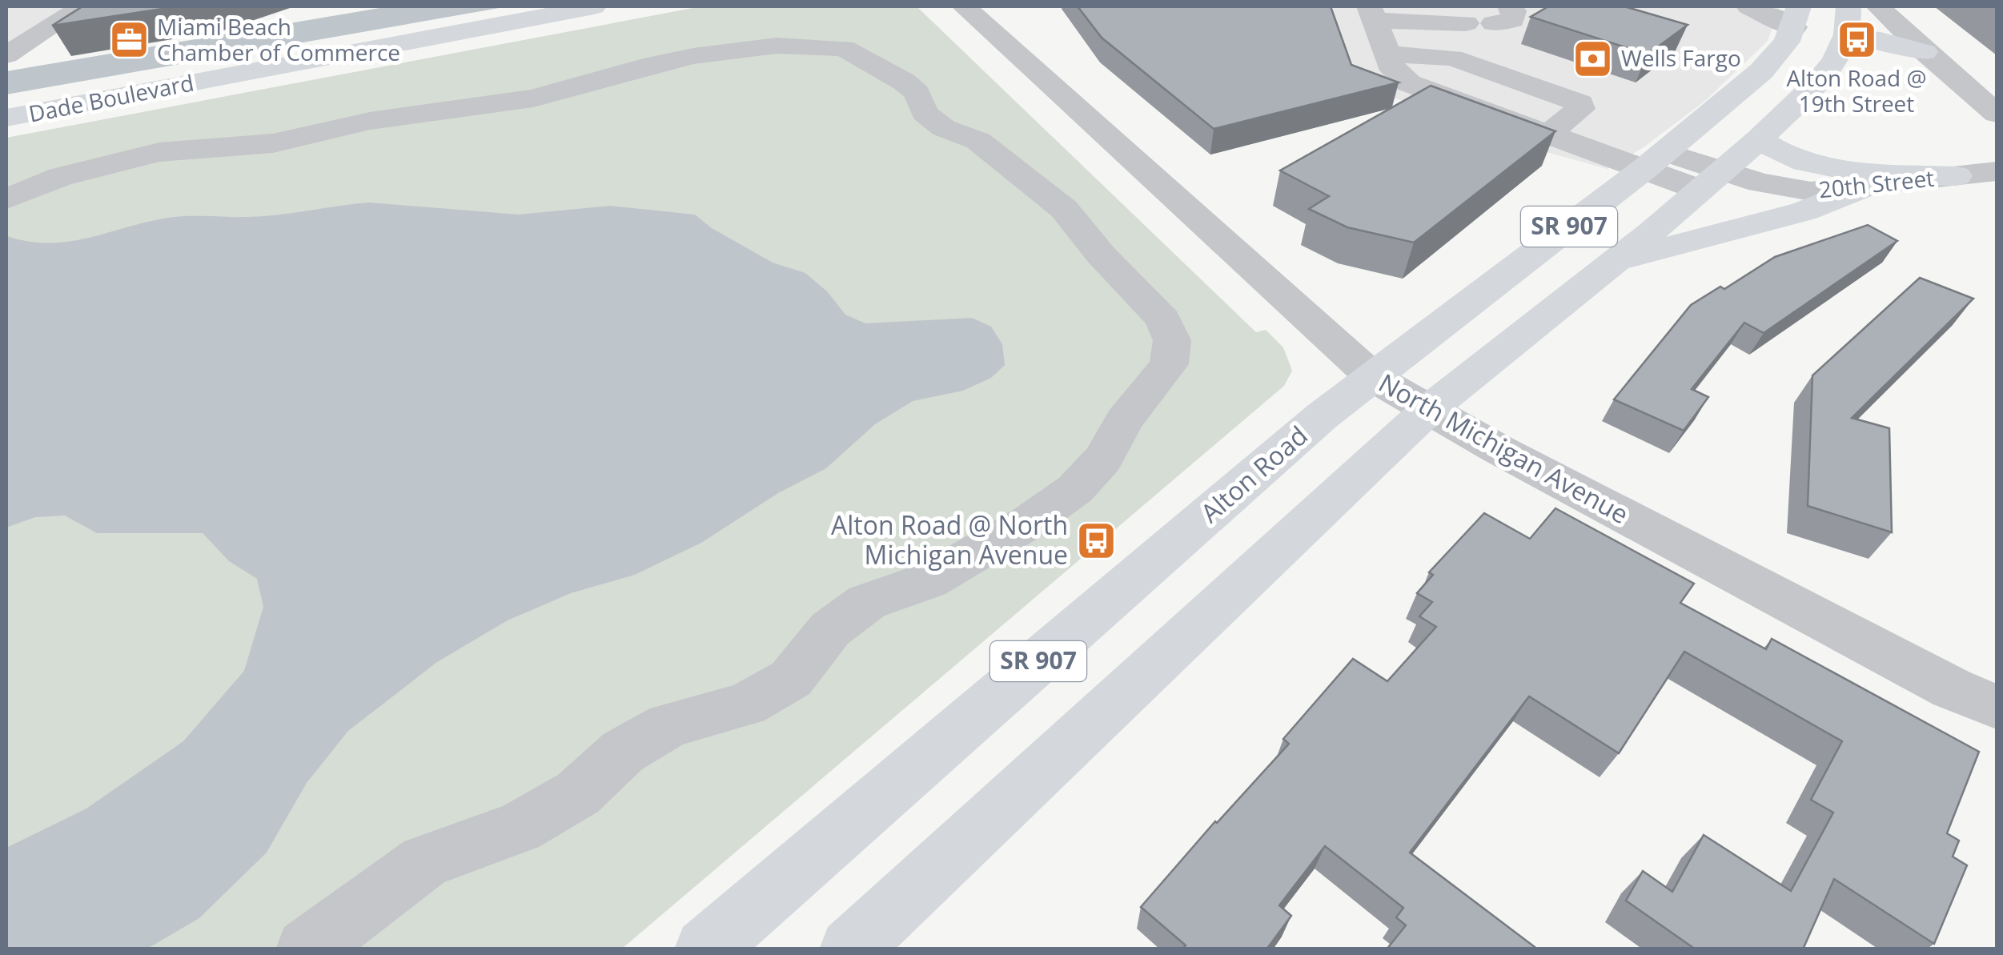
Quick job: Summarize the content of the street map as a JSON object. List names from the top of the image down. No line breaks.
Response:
{"streets":{"main road":["Dade Boulevard","SR 907","Alton Road"],"street":["20th Street","North Michigan Avenue"]},"crossings":[["20th Street","SR 907"],["20th Street","Alton Road"],["SR 907","North Michigan Avenue"],["North Michigan Avenue","Alton Road"]],"places":{"office":["Miami Beach Chamber of Commerce"],"bus stop":["Alton Road @ 19th Street","Alton Road @ North Michigan Avenue"],"bank":["Wells Fargo"]}}
